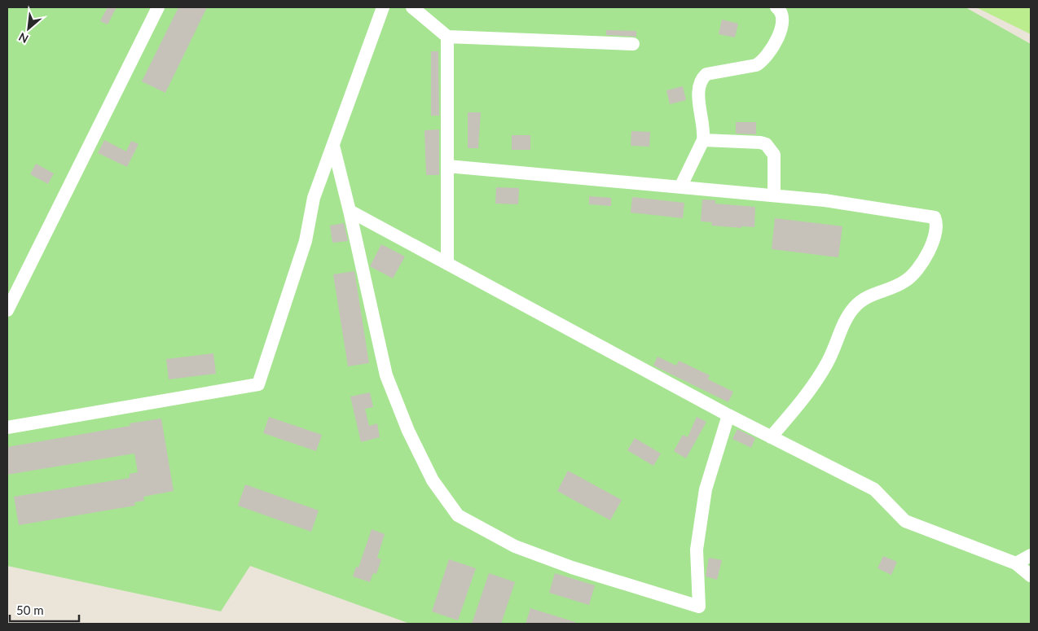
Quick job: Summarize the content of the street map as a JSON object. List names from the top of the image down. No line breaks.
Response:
{"scale_bar":"50 m","north":"bottom left"}
